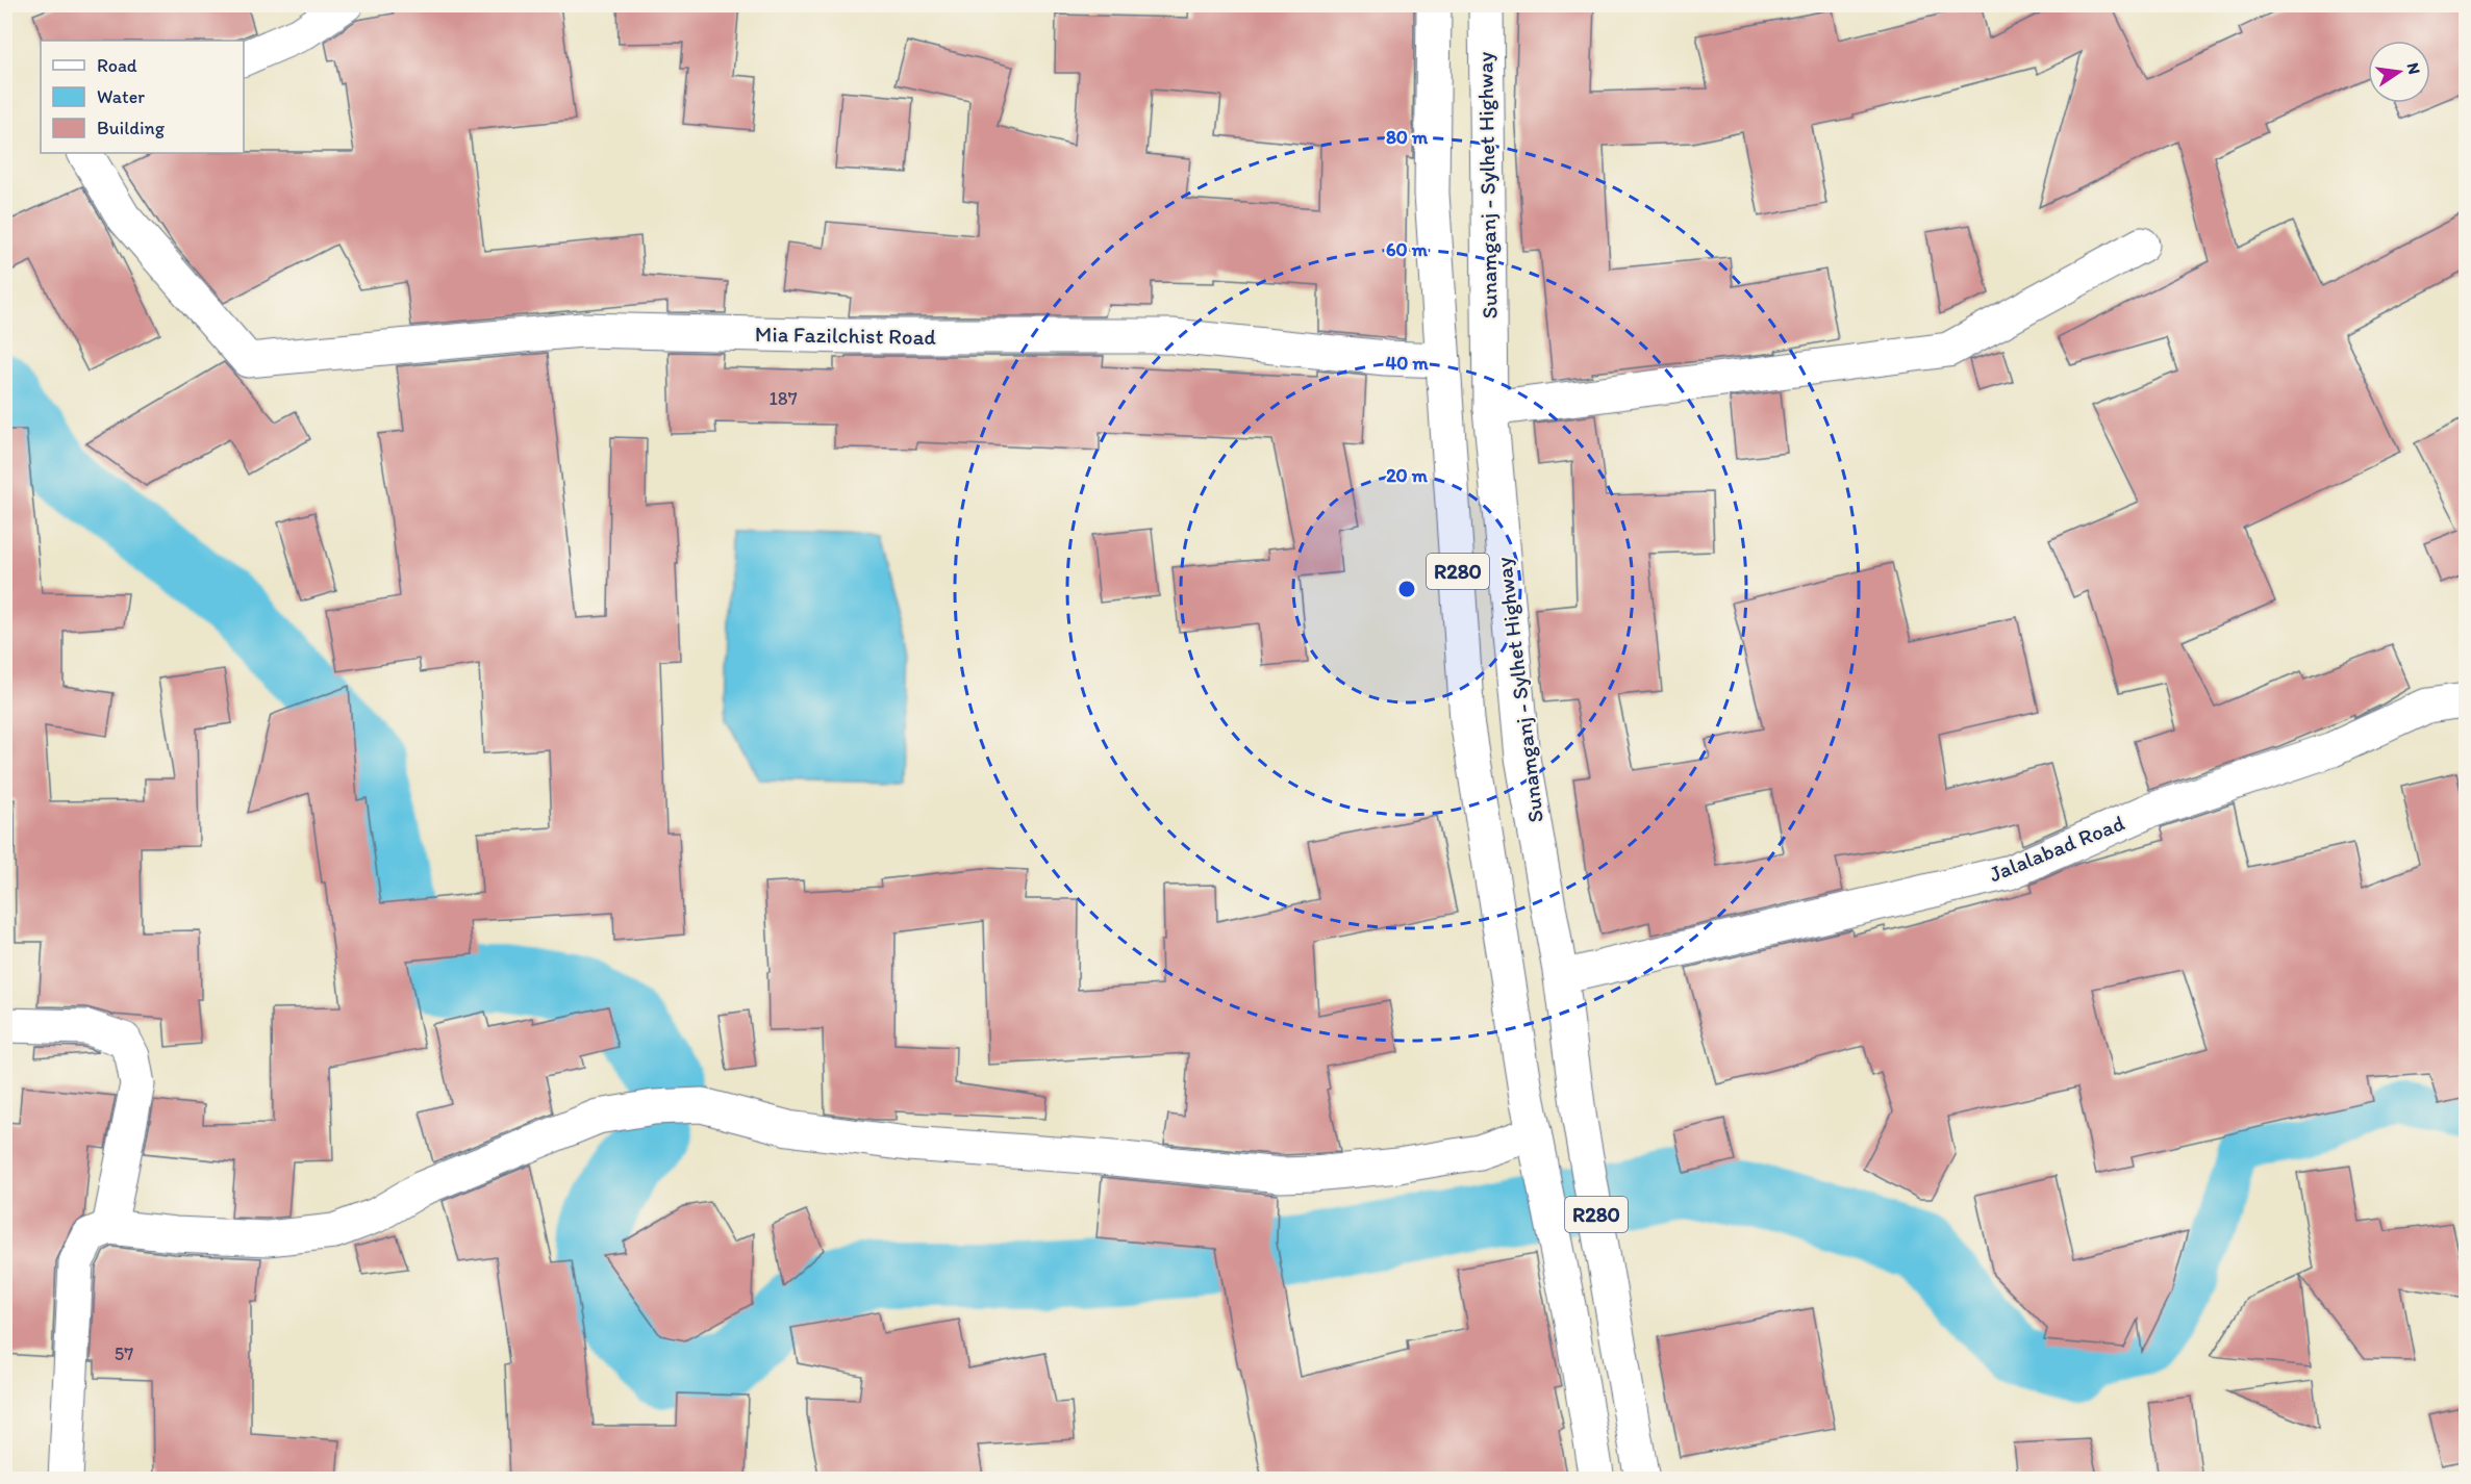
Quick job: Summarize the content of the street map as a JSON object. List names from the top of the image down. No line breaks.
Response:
{"streets":{"street":["Sunamganj - Sylhet Highway","Mia Fazilchist Road","R280","Jalalabad Road"]},"crossings":[["Sunamganj - Sylhet Highway","Jalalabad Road"],["Mia Fazilchist Road","R280"]],"house_numbers":["187","57"],"legend":["Road","Water","Building"],"north":"right","rings":["80 m","60 m","40 m","20 m"]}
